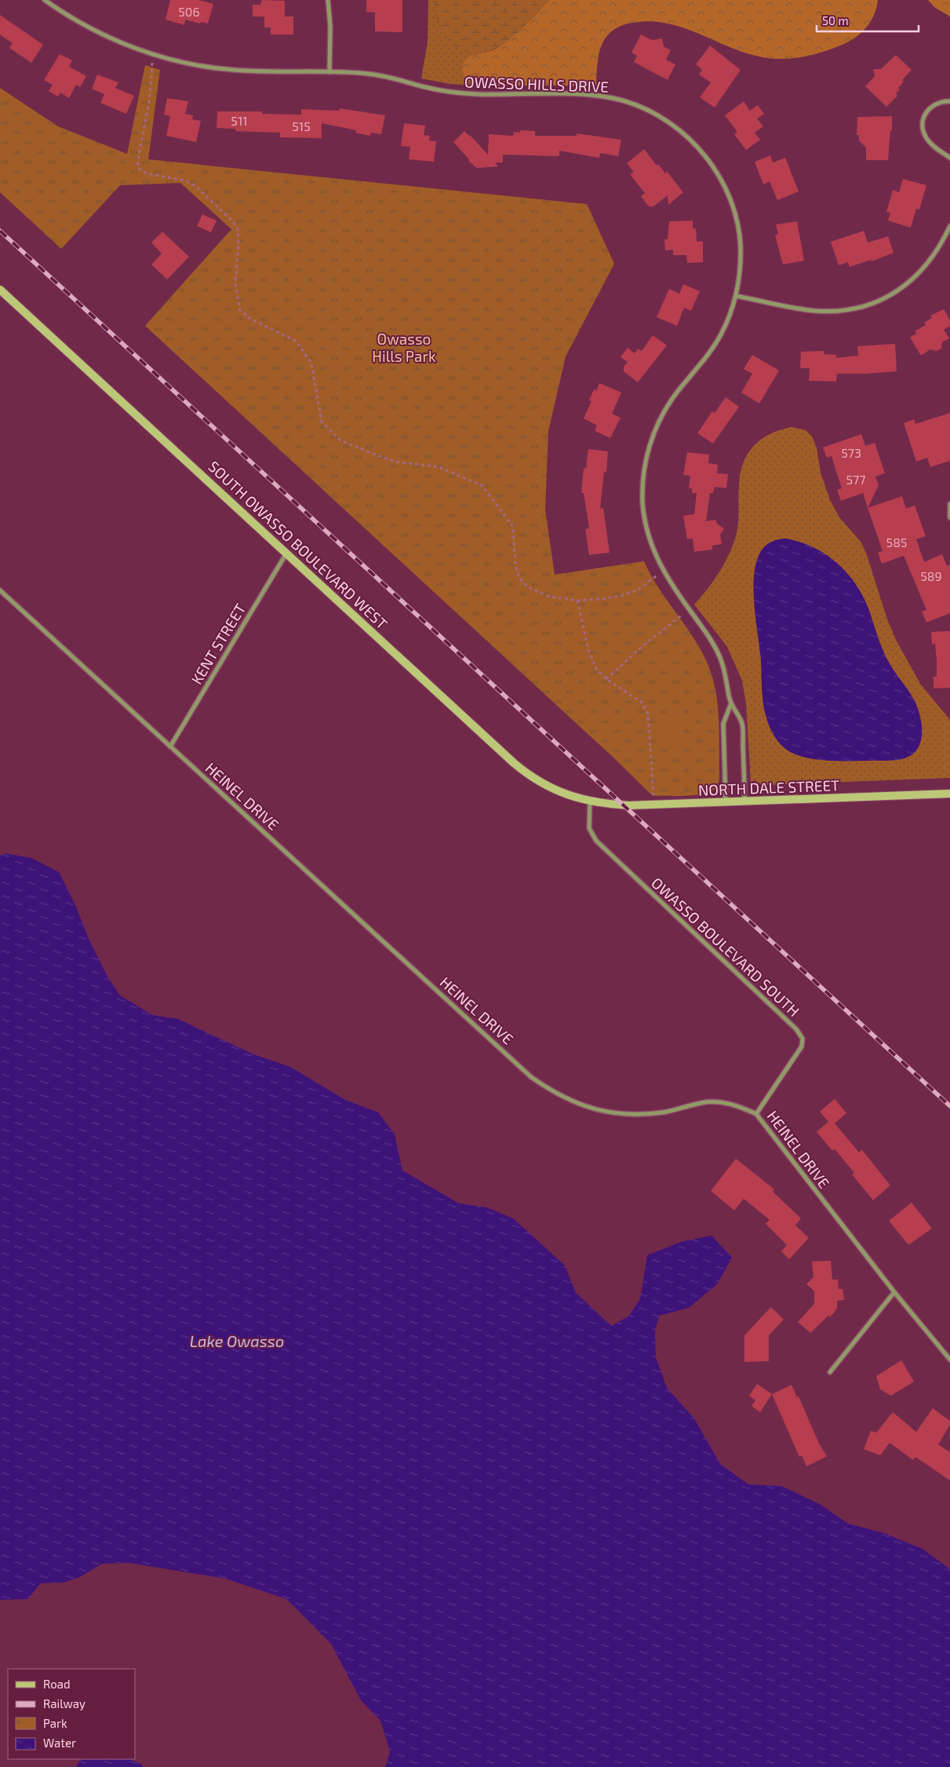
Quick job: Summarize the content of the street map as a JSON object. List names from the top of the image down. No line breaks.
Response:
{"streets":{"street":["OWASSO HILLS DRIVE","SOUTH OWASSO BOULEVARD WEST","KENT STREET","NORTH DALE STREET","HEINEL DRIVE","OWASSO BOULEVARD SOUTH"]},"crossings":[["OWASSO HILLS DRIVE","NORTH DALE STREET"],["SOUTH OWASSO BOULEVARD WEST","KENT STREET"],["SOUTH OWASSO BOULEVARD WEST","NORTH DALE STREET"],["SOUTH OWASSO BOULEVARD WEST","OWASSO BOULEVARD SOUTH"],["KENT STREET","HEINEL DRIVE"],["NORTH DALE STREET","OWASSO BOULEVARD SOUTH"],["HEINEL DRIVE","OWASSO BOULEVARD SOUTH"]],"water":["Lake Owasso"],"parks":["Owasso Hills Park"],"house_numbers":["506","511","515","573","577","585","589"],"legend":["Road","Railway","Park","Water"],"scale_bar":"50 m"}
